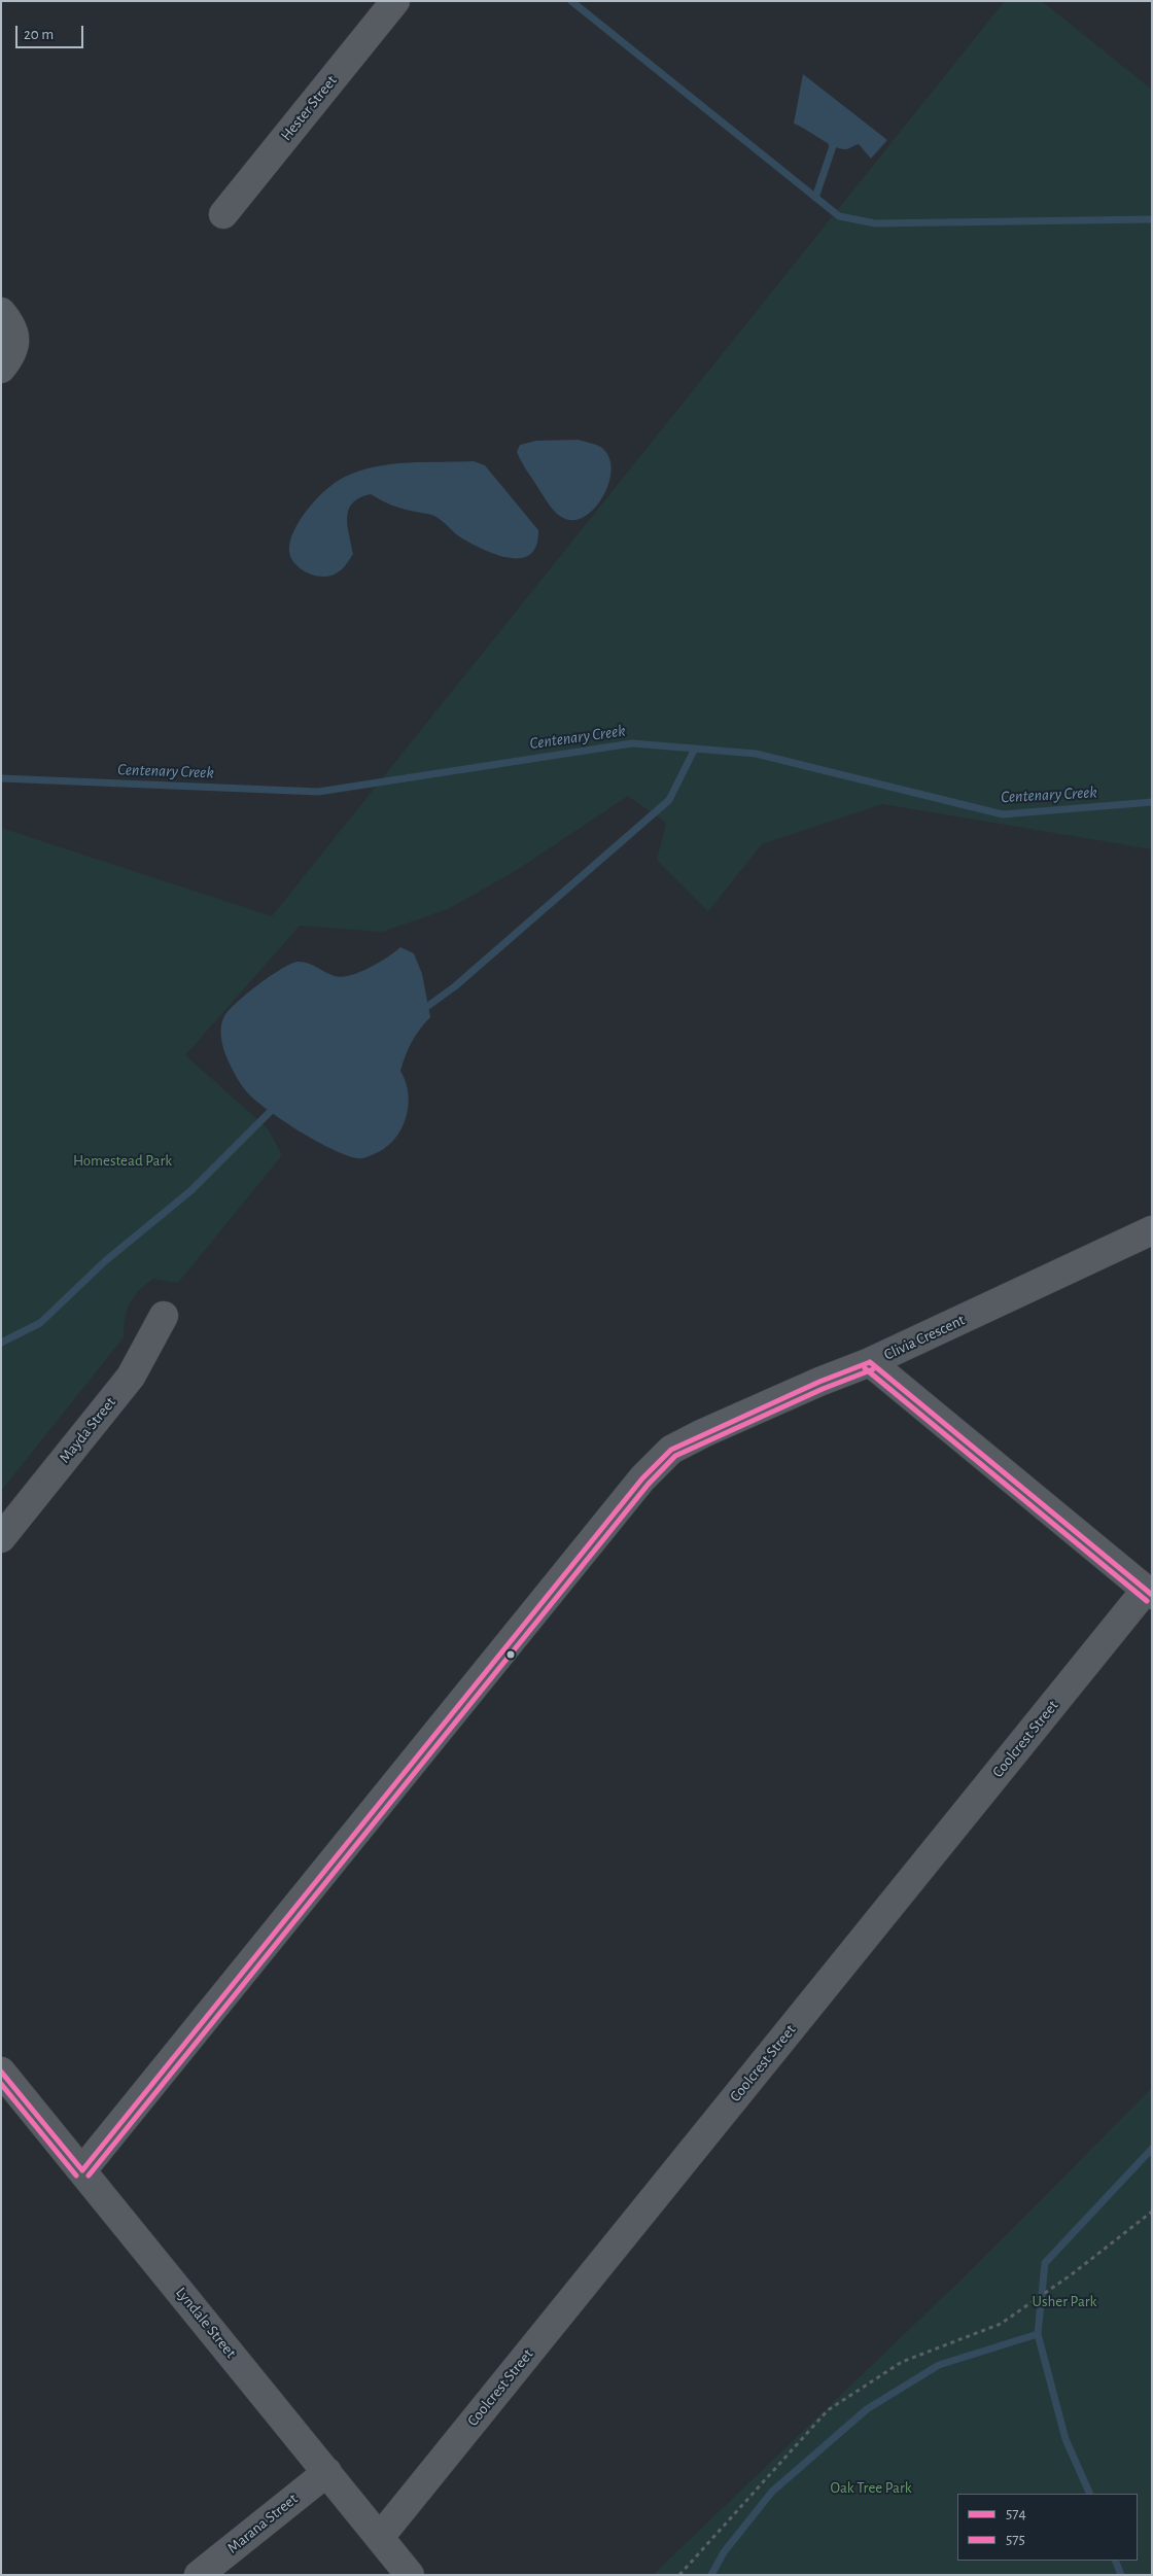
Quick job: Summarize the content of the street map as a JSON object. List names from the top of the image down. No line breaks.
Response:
{"streets":{"street":["Hester Street","Clivia Crescent","Mayda Street","Coolcrest Street","Lyndale Street","Marana Street"]},"crossings":[["Clivia Crescent","Lyndale Street"],["Coolcrest Street","Lyndale Street"],["Lyndale Street","Marana Street"]],"water":["Centenary Creek"],"parks":["Homestead Park","Usher Park","Oak Tree Park"],"lines":["transit line 574","transit line 575"],"legend":["574","575"],"scale_bar":"20 m"}
